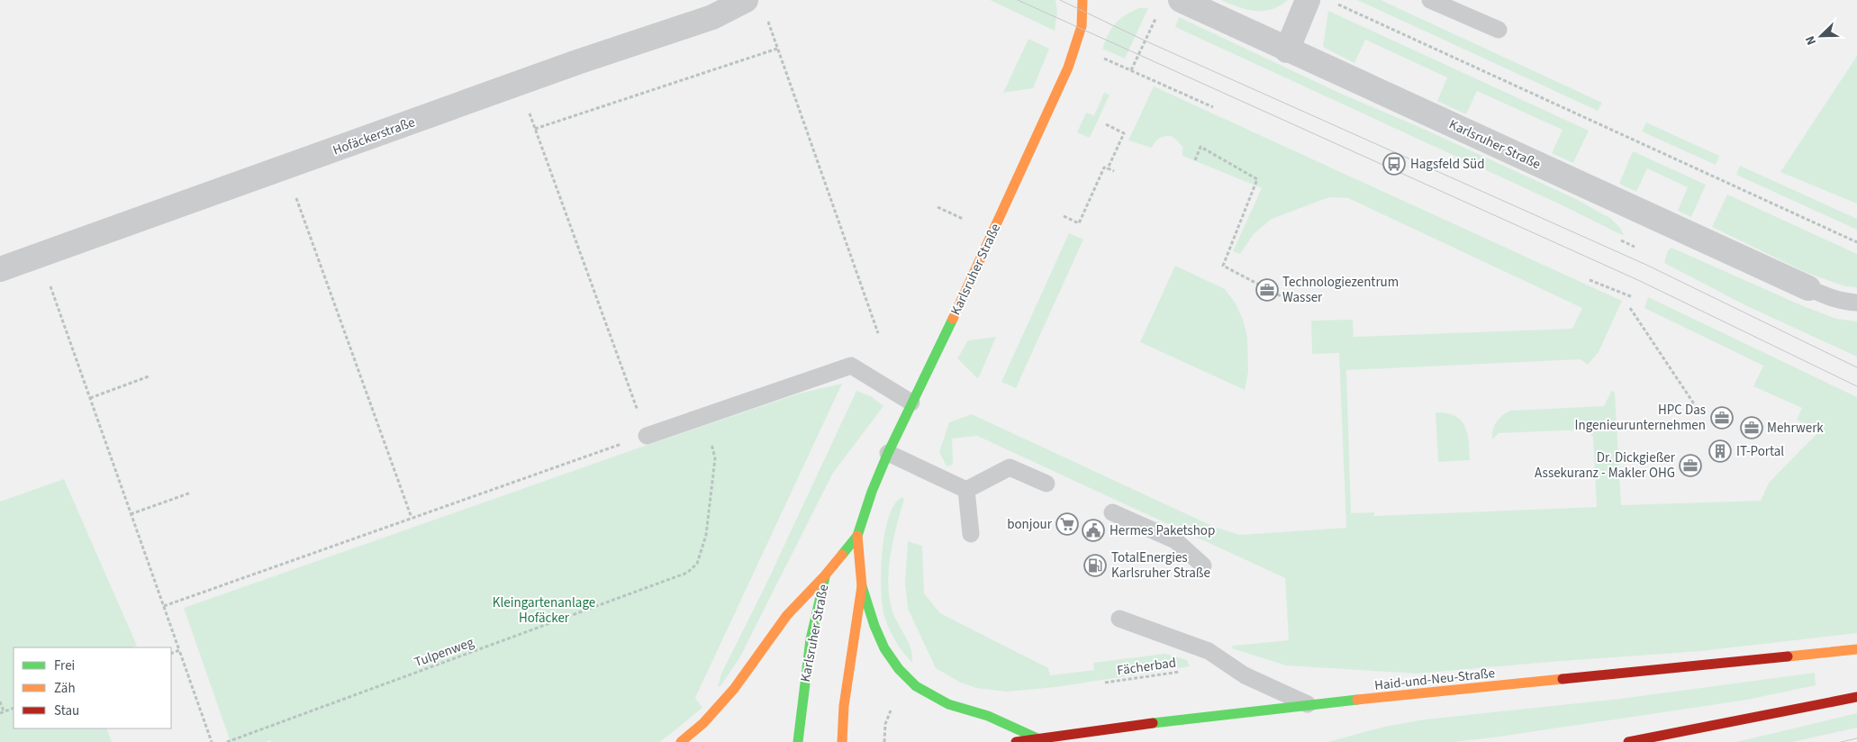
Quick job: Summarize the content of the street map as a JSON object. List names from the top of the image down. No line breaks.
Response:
{"streets":{"street":["Hofäckerstraße","Karlsruher Straße","Haid-und-Neu-Straße"],"path":["Tulpenweg","Fächerbad"]},"parks":["Kleingartenanlage Hofäcker"],"places":{"bus stop":["Hagsfeld Süd"],"office":["Technologiezentrum Wasser","HPC Das Ingenieurunternehmen","Mehrwerk","Dr. Dickgießer Assekuranz - Makler OHG"],"building":["IT-Portal"],"supermarket":["bonjour"],"public building":["Hermes Paketshop"],"fuel station":["TotalEnergies Karlsruher Straße"]},"legend":["Frei","Zäh","Stau"],"north":"bottom left"}
